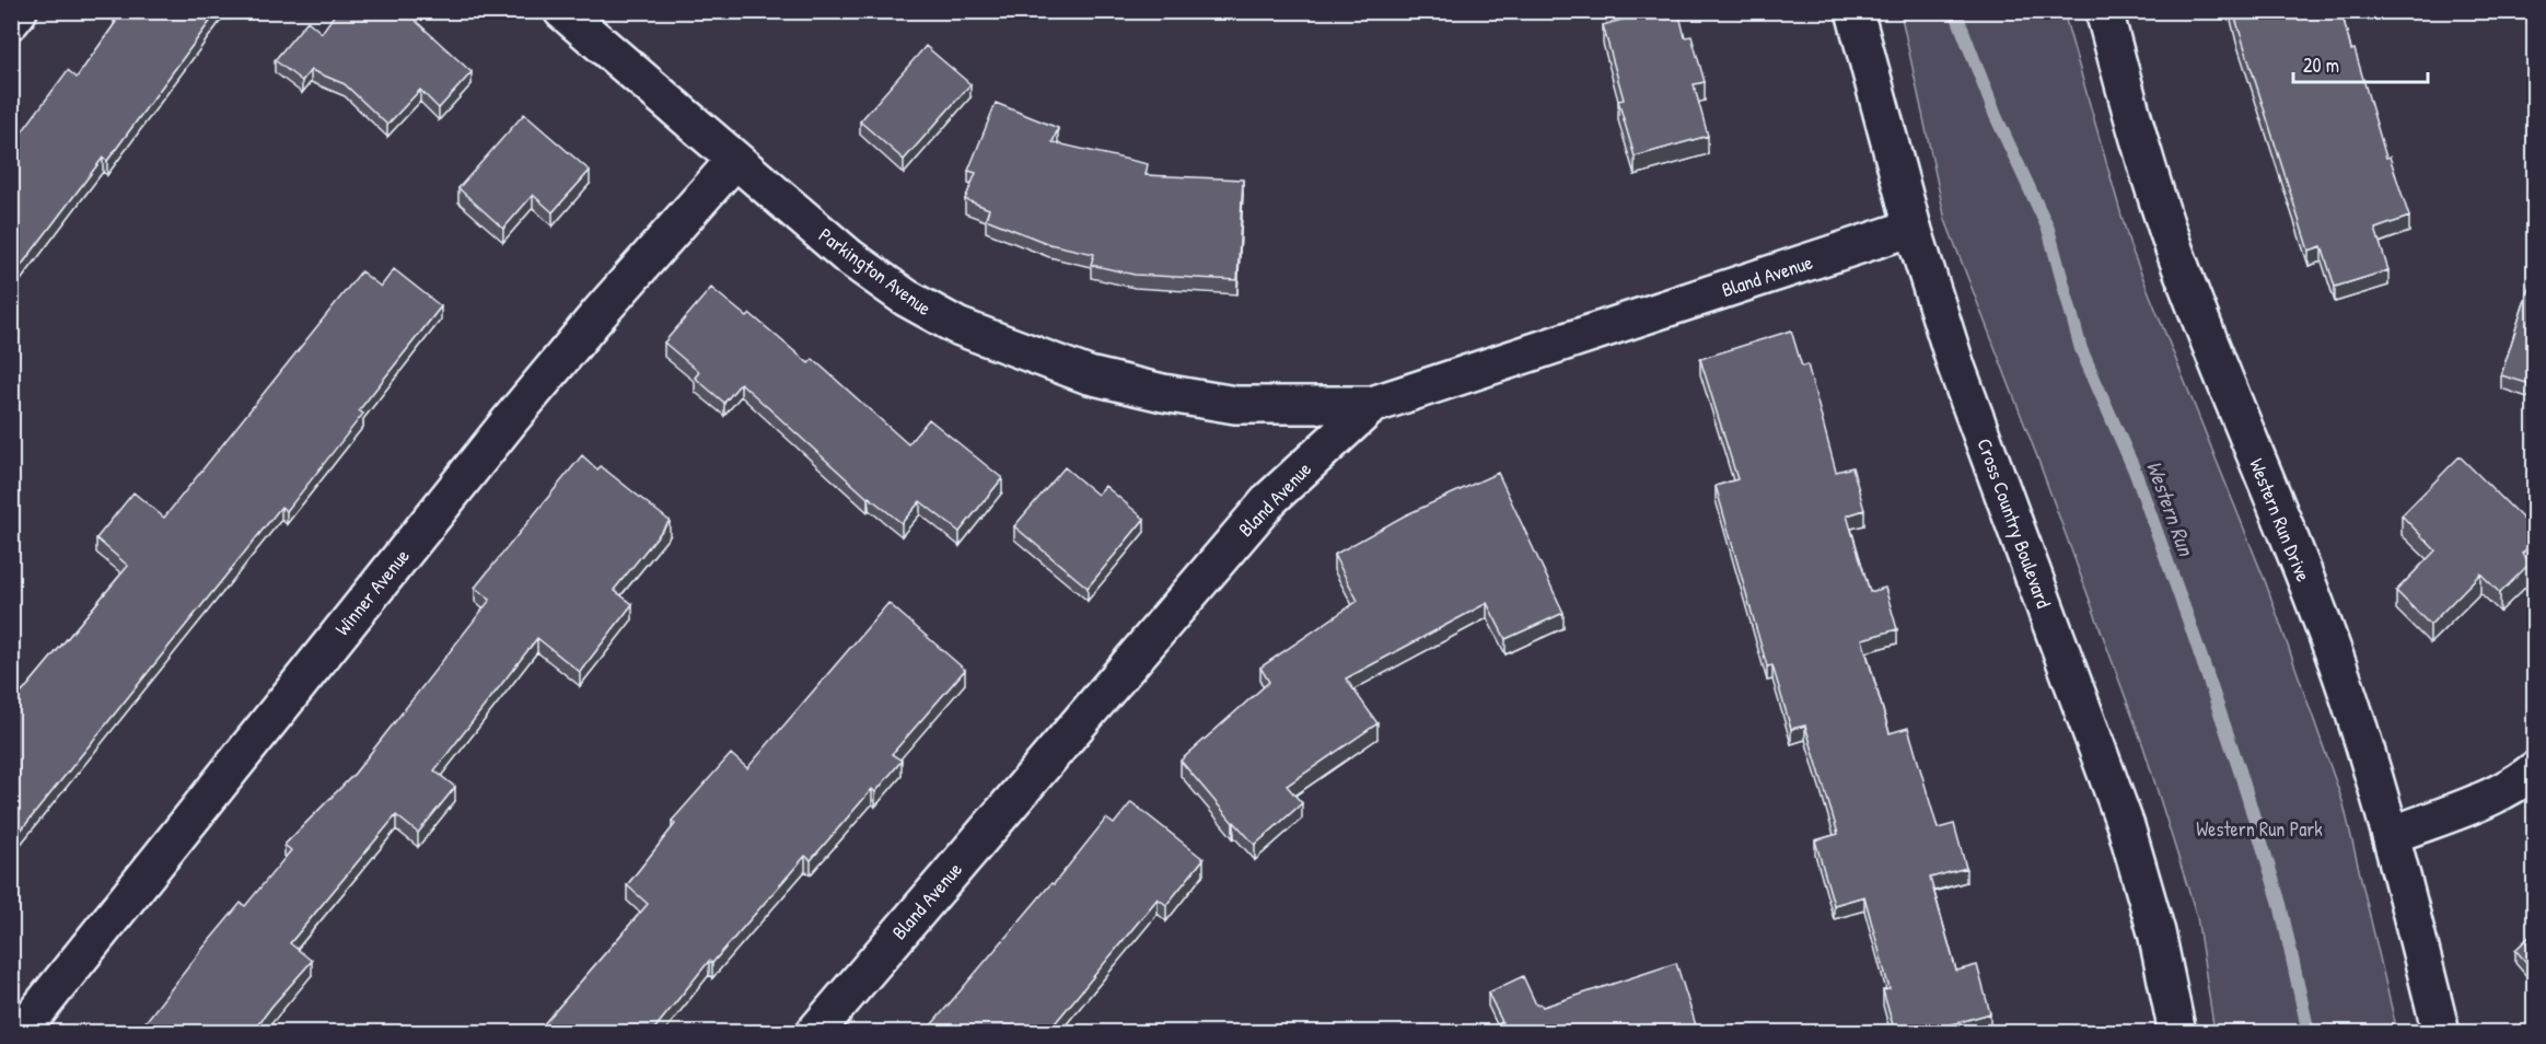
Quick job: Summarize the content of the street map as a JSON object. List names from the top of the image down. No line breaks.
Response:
{"streets":{"street":["Parkington Avenue","Bland Avenue","Western Run Drive","Cross Country Boulevard","Winner Avenue"]},"crossings":[["Parkington Avenue","Bland Avenue"],["Parkington Avenue","Winner Avenue"],["Bland Avenue","Cross Country Boulevard"]],"water":["Western Run"],"parks":["Western Run Park"],"scale_bar":"20 m"}
